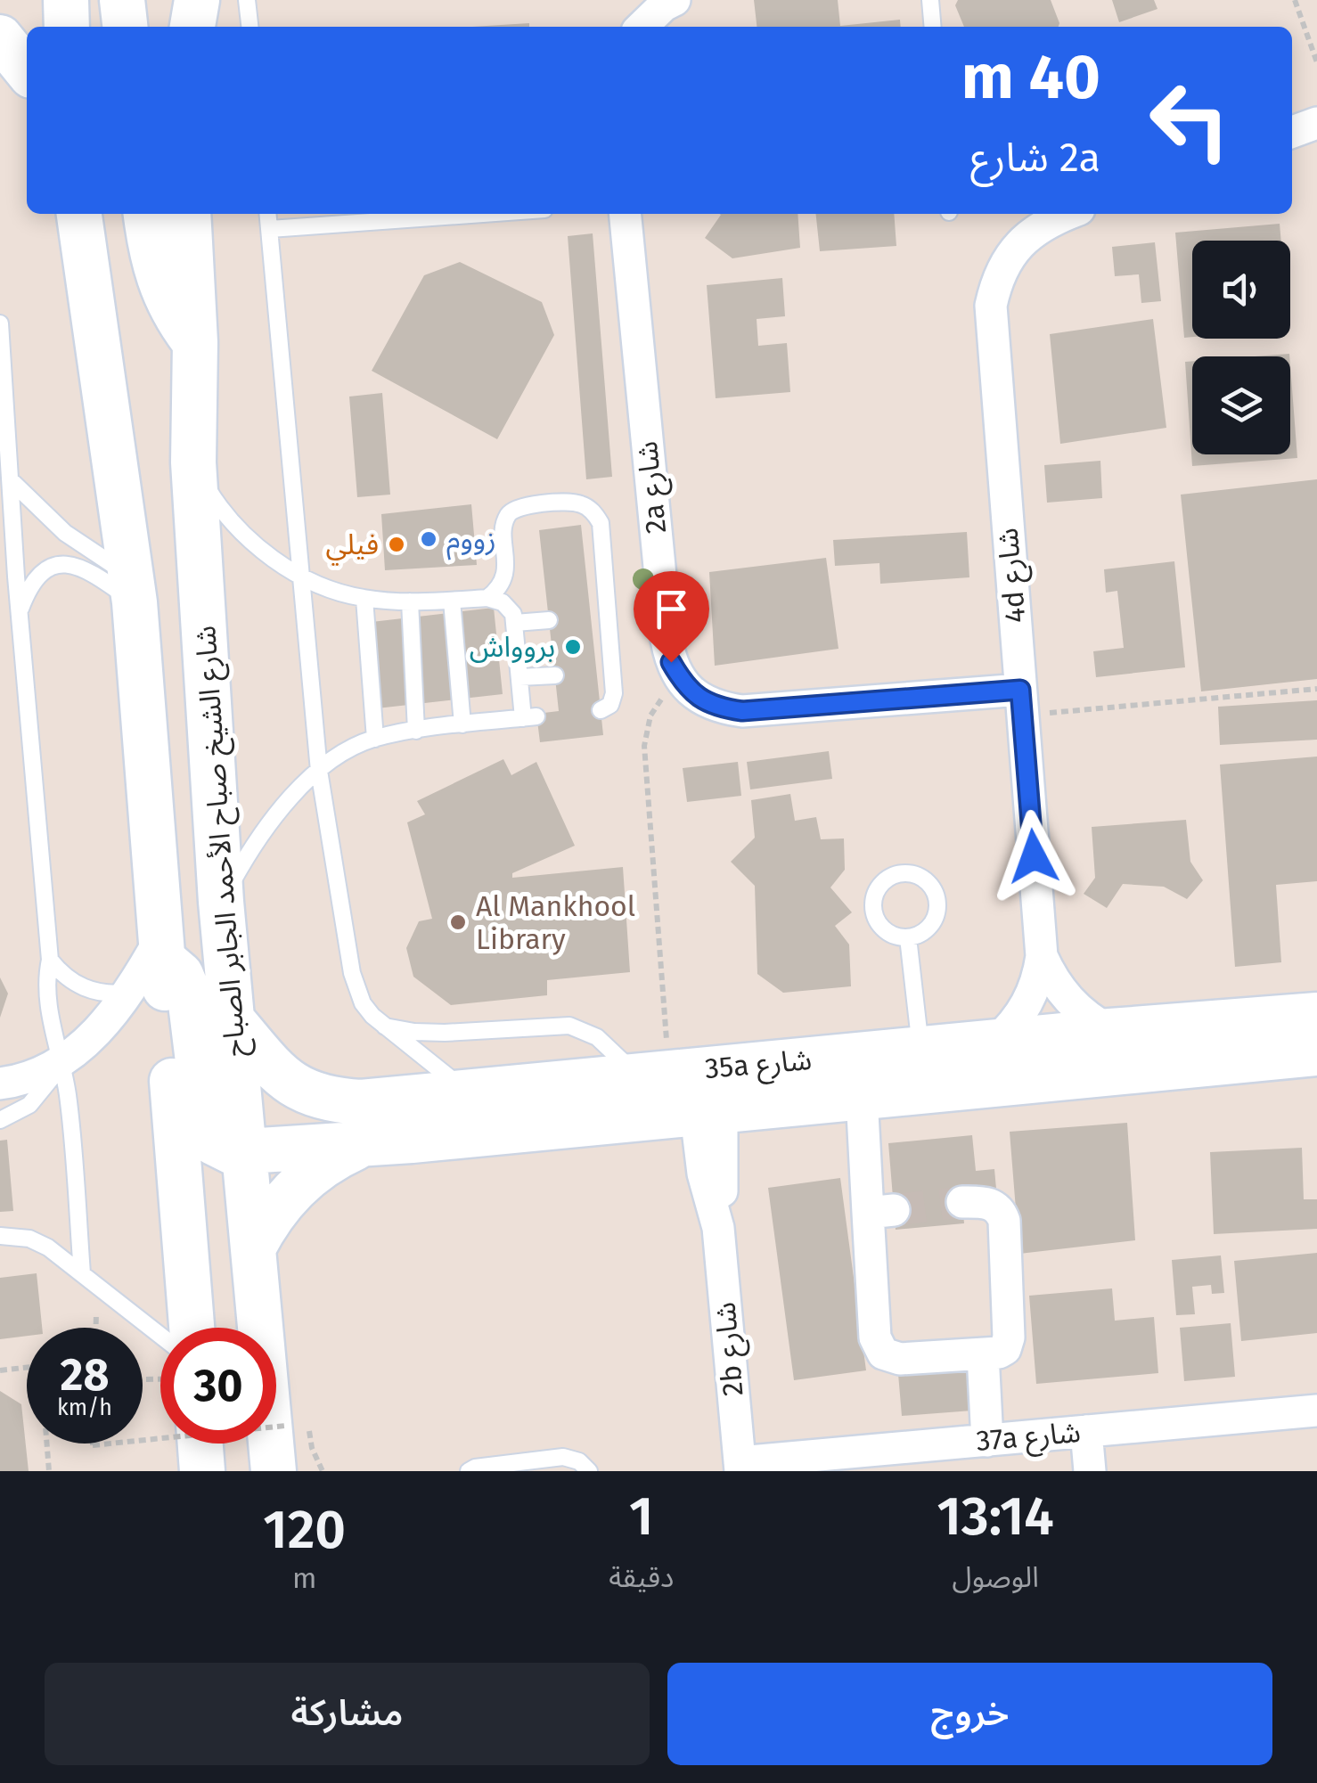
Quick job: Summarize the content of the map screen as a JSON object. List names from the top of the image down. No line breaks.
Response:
{"streets":{"main road":["شارع الشيخ صباح الأحمد الجابر الصباح","35a شارع"],"street":["2a شارع","4d شارع","2b شارع","37a شارع"]},"crossings":[["4d شارع","35a شارع"],["شارع الشيخ صباح الأحمد الجابر الصباح","35a شارع"],["35a شارع","2b شارع"],["2b شارع","37a شارع"]],"places":["زووم","فيلي","بروواش","Al Mankhool Library"],"page":{"turn":["40 m","2a شارع"],"speed":"28 km/h","limit":"30","eta":["13:14","الوصول","1","دقيقة","120","m"],"buttons":["خروج","مشاركة"]}}
